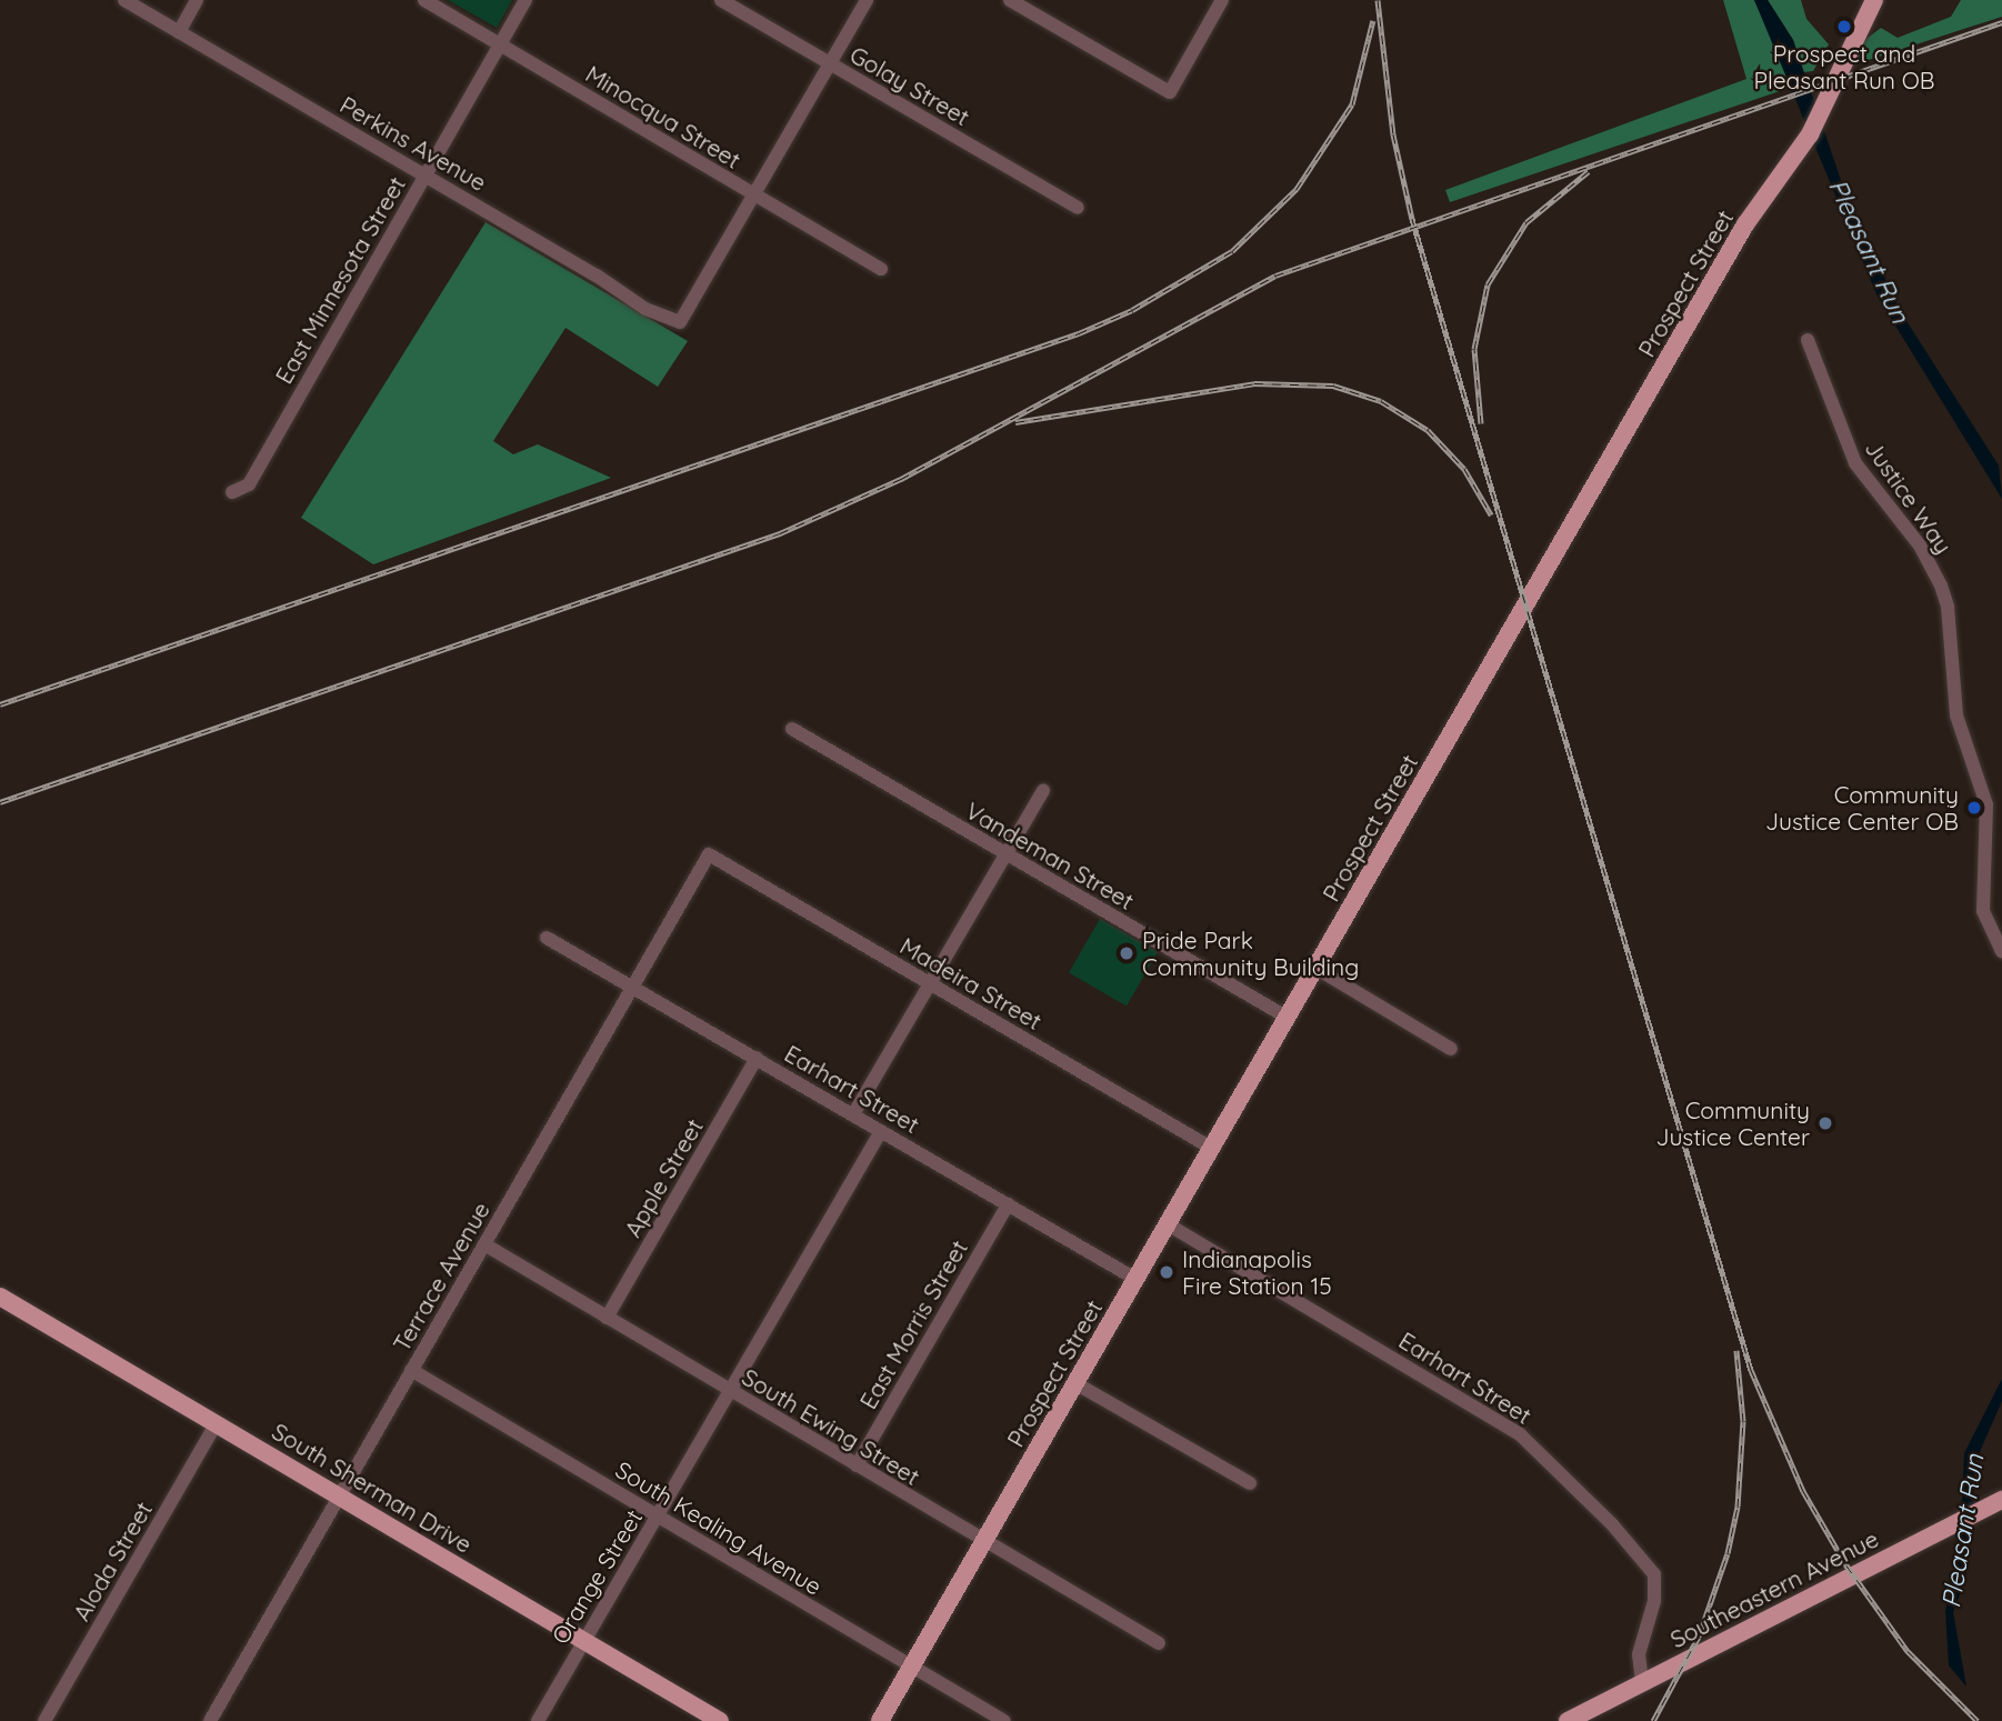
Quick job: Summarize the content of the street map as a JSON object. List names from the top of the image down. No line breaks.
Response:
{"streets":{"main road":["Prospect Street","South Sherman Drive","Southeastern Avenue"],"street":["Golay Street","Minocqua Street","Perkins Avenue","East Minnesota Street","Justice Way","Vandeman Street","Madeira Street","Earhart Street","Apple Street","Terrace Avenue","East Morris Street","South Ewing Street","South Kealing Avenue","Aloda Street","Orange Street"]},"crossings":[["Minocqua Street","Perkins Avenue"],["Minocqua Street","East Minnesota Street"],["Perkins Avenue","East Minnesota Street"],["Prospect Street","Vandeman Street"],["Prospect Street","Madeira Street"],["Prospect Street","Earhart Street"],["Prospect Street","South Ewing Street"],["Prospect Street","South Kealing Avenue"],["Madeira Street","Terrace Avenue"],["Earhart Street","Apple Street"],["Earhart Street","Terrace Avenue"],["Earhart Street","East Morris Street"],["Earhart Street","Orange Street"],["Earhart Street","Southeastern Avenue"],["Apple Street","South Ewing Street"],["Terrace Avenue","South Ewing Street"],["Terrace Avenue","South Sherman Drive"],["Terrace Avenue","South Kealing Avenue"],["East Morris Street","South Ewing Street"],["South Ewing Street","Orange Street"],["South Sherman Drive","Aloda Street"],["South Sherman Drive","Orange Street"],["South Kealing Avenue","Orange Street"]],"water":["Pleasant Run"],"places":["Prospect and Pleasant Run OB","Community Justice Center OB","Pride Park Community Building","Community Justice Center","Indianapolis Fire Station 15"]}
